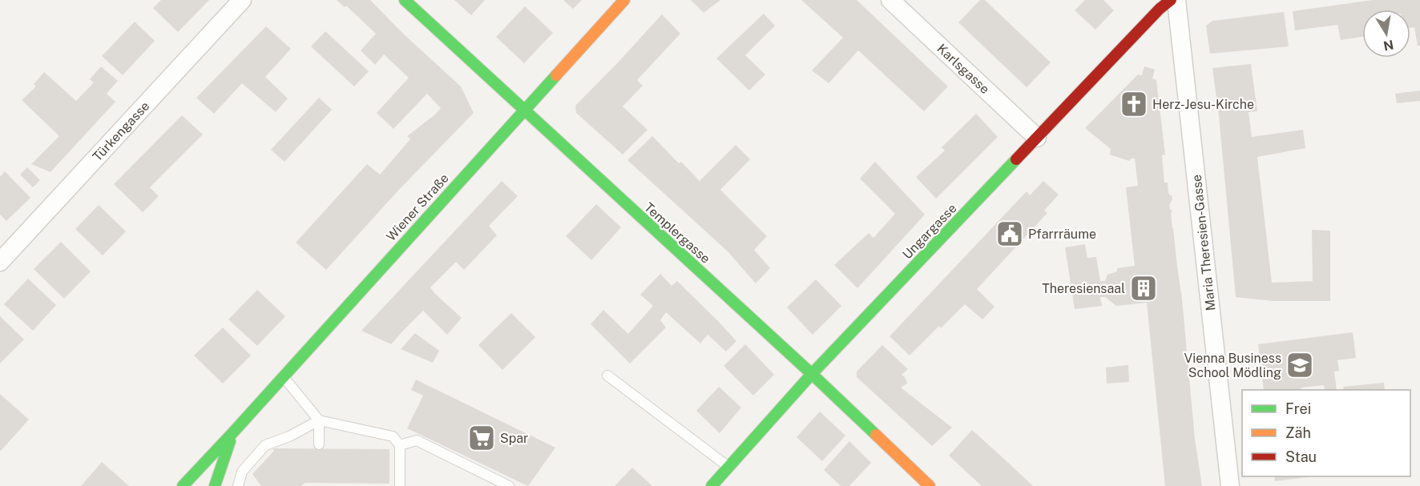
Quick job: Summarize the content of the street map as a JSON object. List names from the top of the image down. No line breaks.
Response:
{"streets":{"street":["Karlsgasse","Türkengasse","Wiener Straße","Ungargasse","Templergasse","Maria Theresien-Gasse"]},"crossings":[["Karlsgasse","Ungargasse"],["Wiener Straße","Templergasse"],["Ungargasse","Templergasse"]],"places":{"church":["Herz-Jesu-Kirche"],"public building":["Pfarrräume"],"building":["Theresiensaal"],"school or university":["Vienna Business School Mödling"],"supermarket":["Spar"]},"legend":["Frei","Zäh","Stau"],"north":"bottom"}
